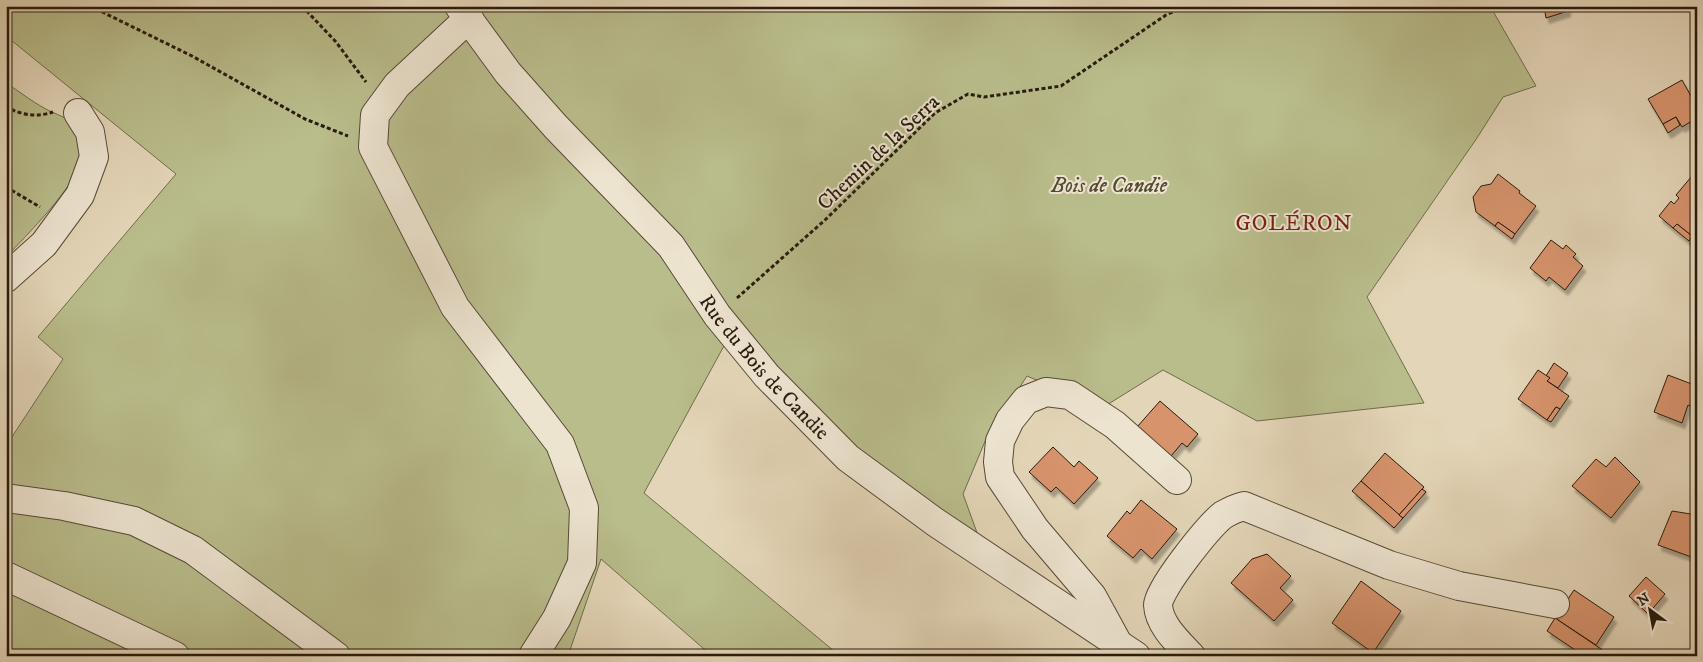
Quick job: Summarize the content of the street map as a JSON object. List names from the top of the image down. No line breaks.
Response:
{"streets":{"street":["Rue du Bois de Candie"],"path":["Chemin de la Serra"]},"crossings":[["Chemin de la Serra","Rue du Bois de Candie"]],"districts":["GOLÉRON"],"parks":["Bois de Candie"],"north":"top left"}
